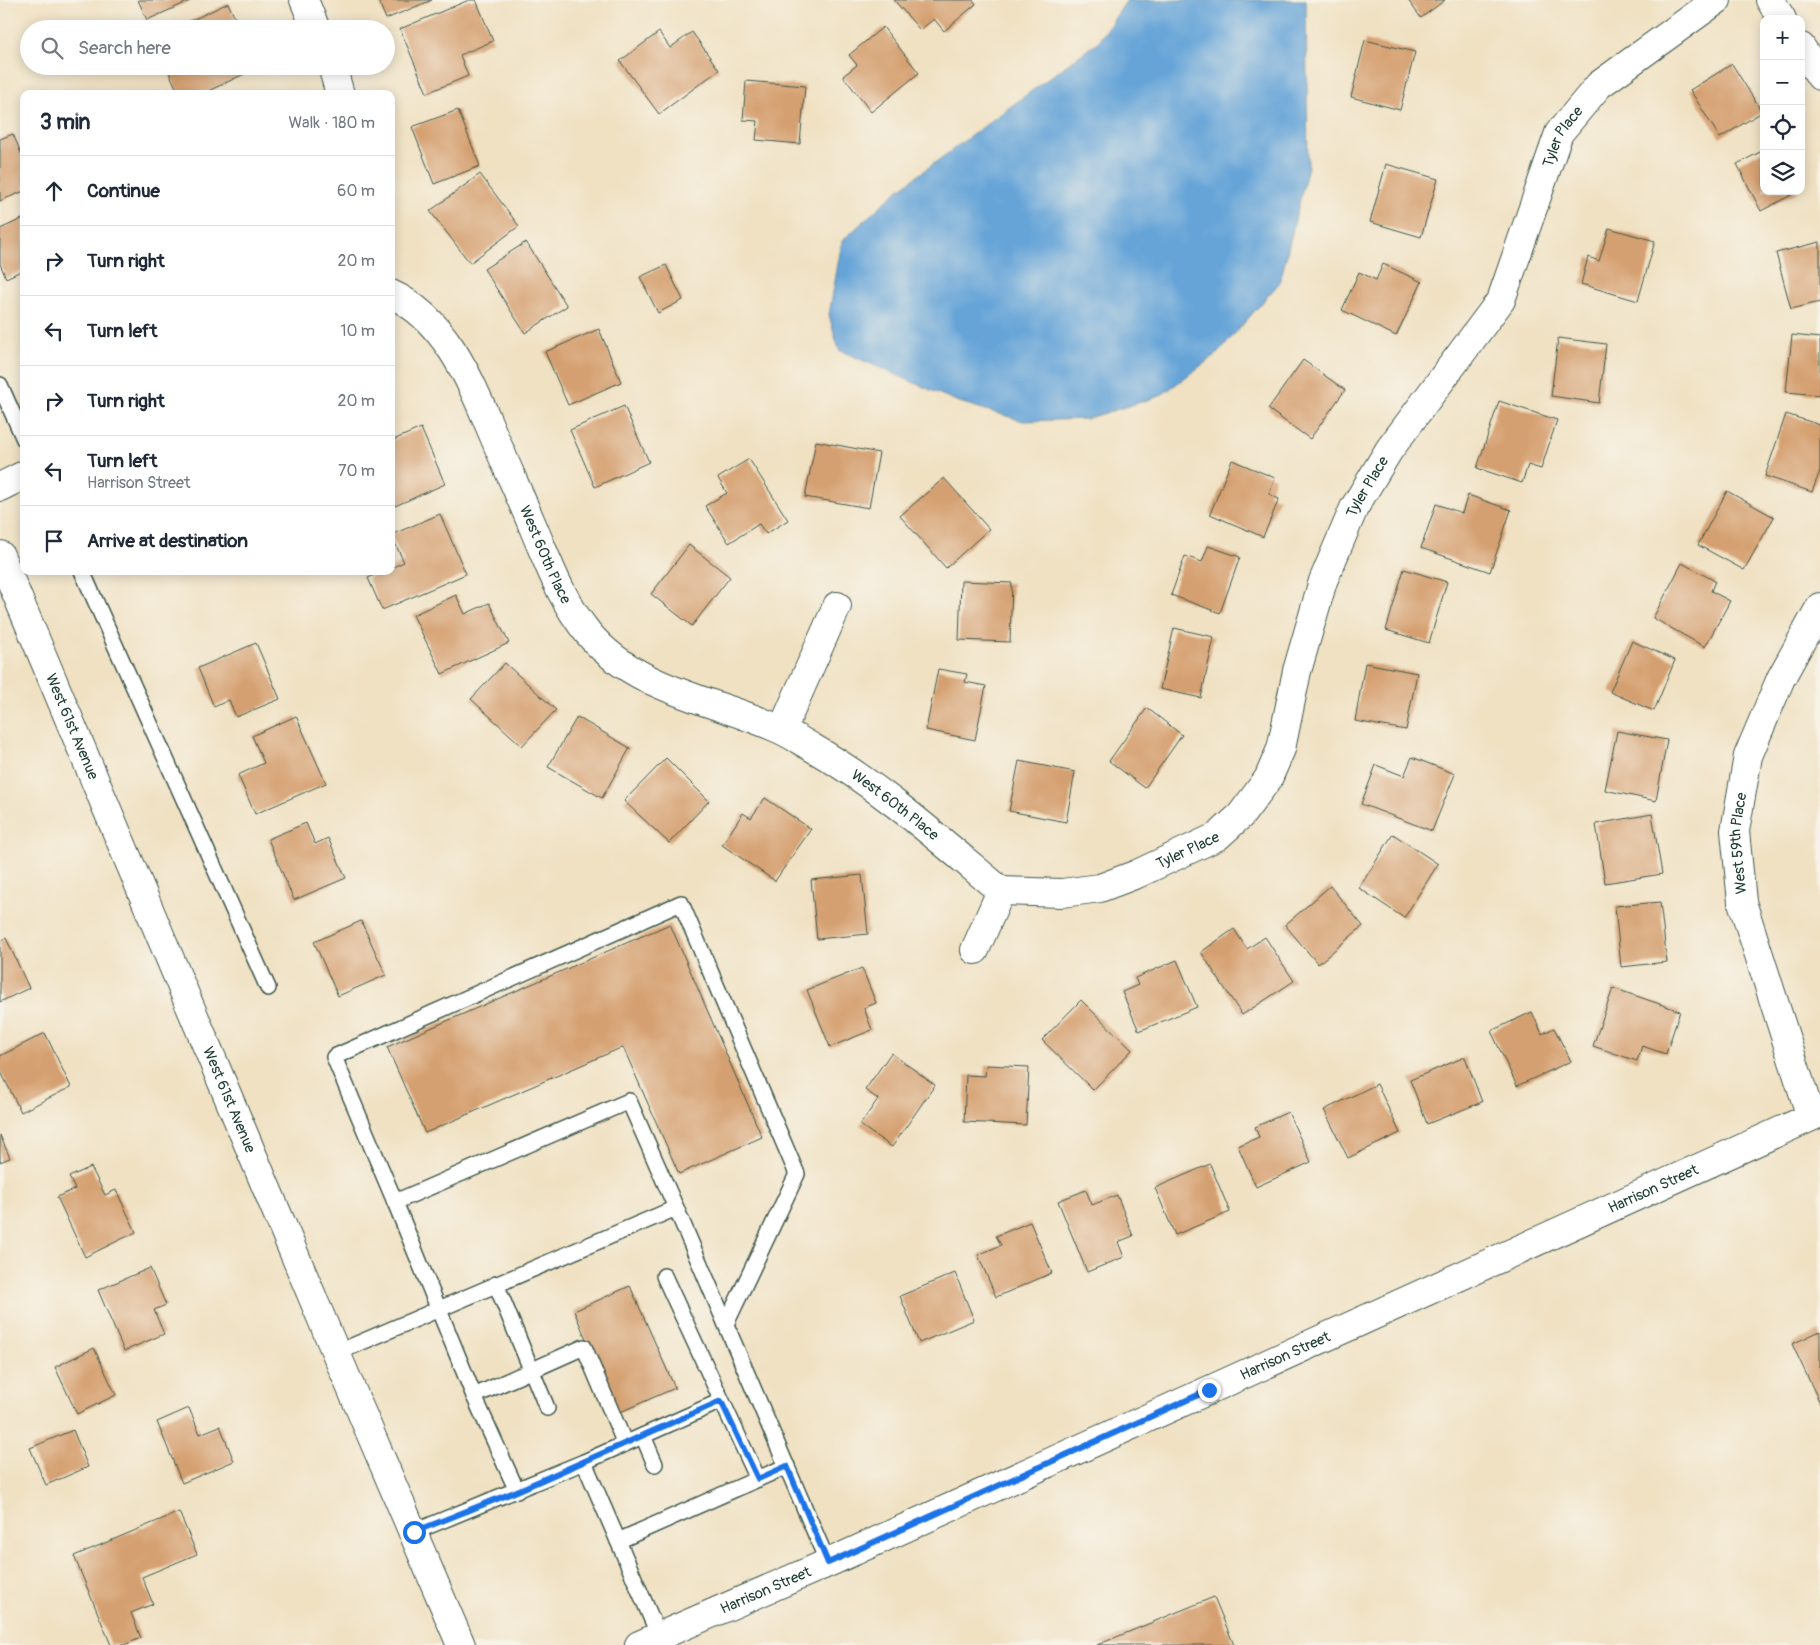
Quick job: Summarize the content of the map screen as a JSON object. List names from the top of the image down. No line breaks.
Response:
{"streets":{"street":["Tyler Place","West 60th Place","West 61st Avenue","West 59th Place","Harrison Street"]},"crossings":[["Tyler Place","West 60th Place"],["West 59th Place","Harrison Street"]],"page":{"map_buttons":["+","−"],"search":"Search here","heading":["3 min","Walk · 180 m"],"list":[["Continue","60 m"],["Turn right","20 m"],["Turn left","10 m"],["Turn right","20 m"],["Turn left","Harrison Street","70 m"],"Arrive at destination"]}}
